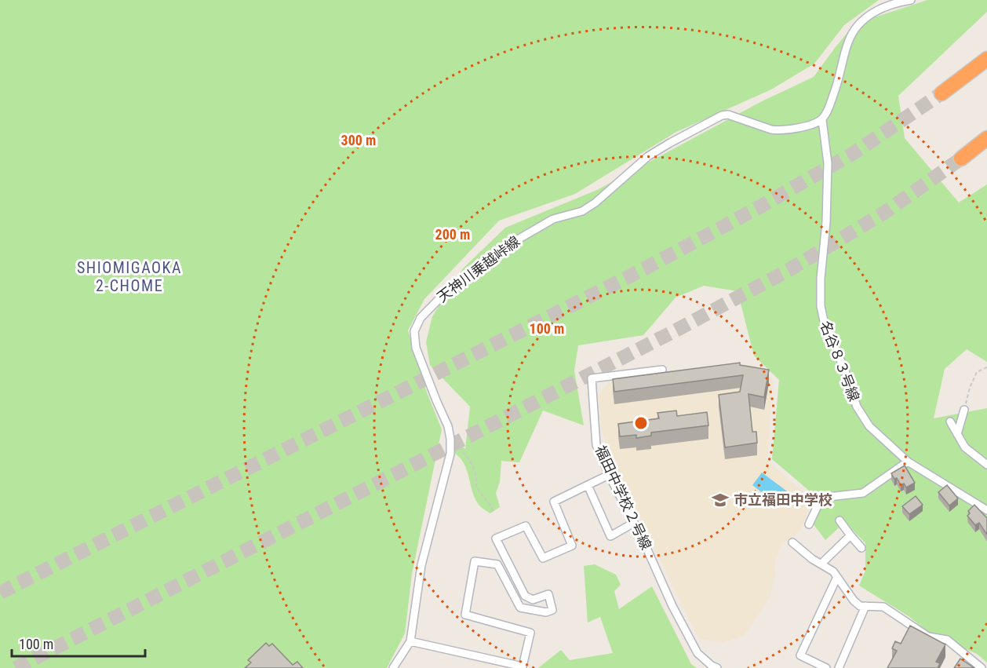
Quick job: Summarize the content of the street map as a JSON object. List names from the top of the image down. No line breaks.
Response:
{"streets":{"street":["天神川乗越峠線","名谷８３号線","福田中学校２号線"]},"crossings":[["天神川乗越峠線","名谷８３号線"]],"districts":["SHIOMIGAOKA 2-CHOME"],"places":{"school or university":["市立福田中学校"]},"scale_bar":"100 m","rings":["300 m","200 m","100 m"]}
